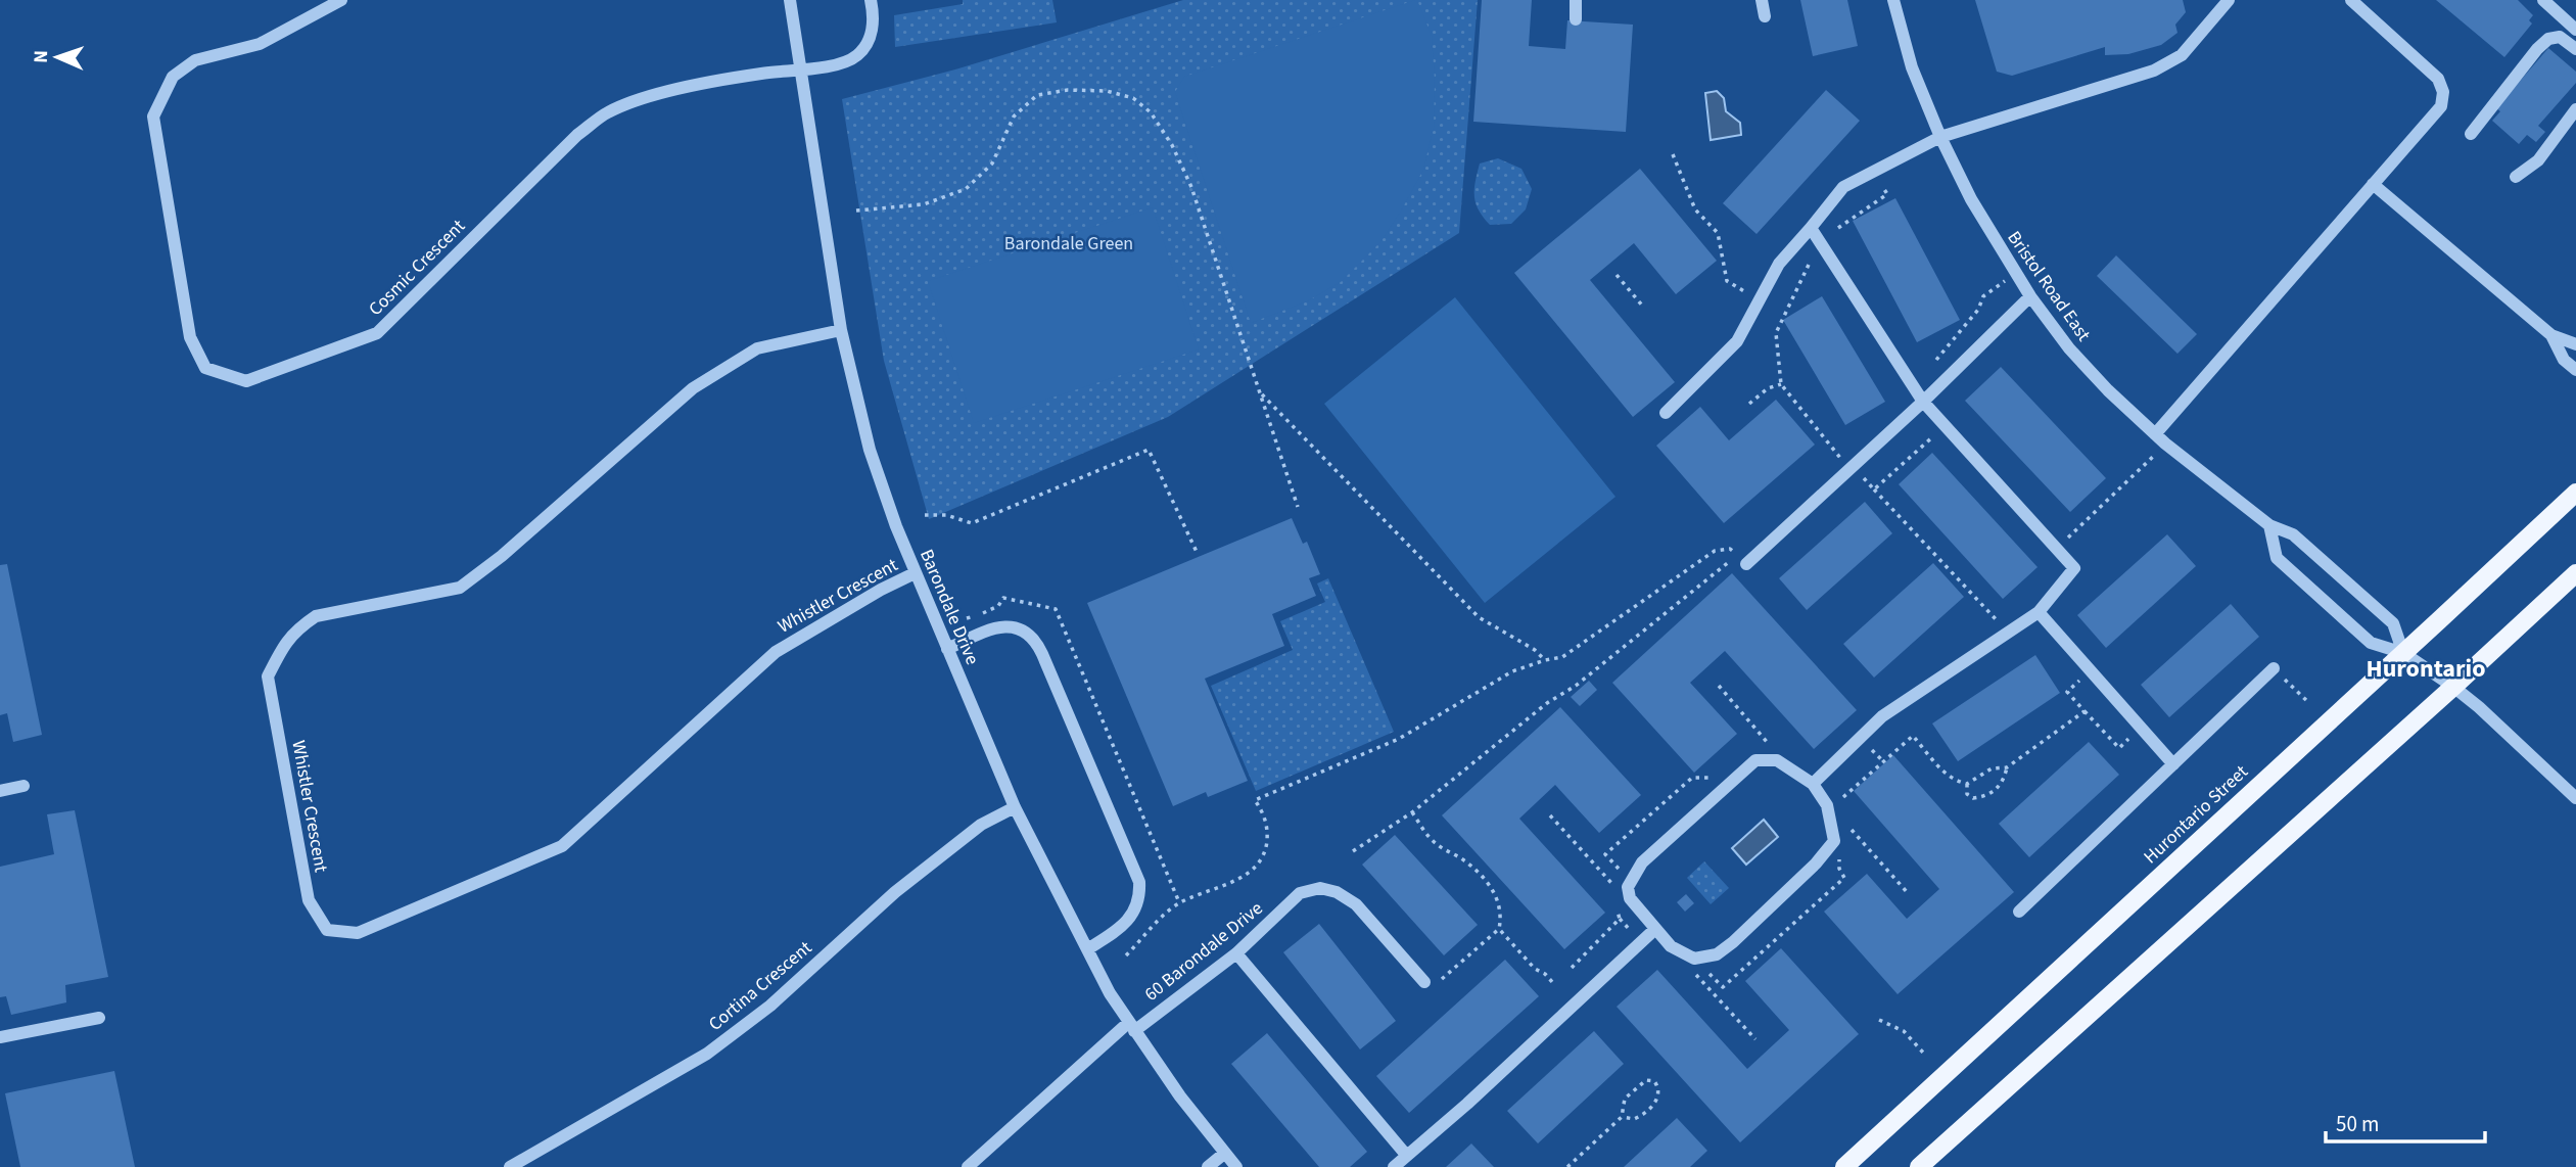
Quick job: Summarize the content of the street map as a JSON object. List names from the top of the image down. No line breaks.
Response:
{"streets":{"main road":["Hurontario Street"],"street":["Cosmic Crescent","Bristol Road East","Whistler Crescent","Barondale Drive","60 Barondale Drive","Cortina Crescent"]},"crossings":[["Cosmic Crescent","Barondale Drive"],["Bristol Road East","Hurontario Street"],["Whistler Crescent","Barondale Drive"],["Barondale Drive","60 Barondale Drive"],["Barondale Drive","Cortina Crescent"]],"districts":["Hurontario"],"parks":["Barondale Green"],"scale_bar":"50 m","north":"left"}
